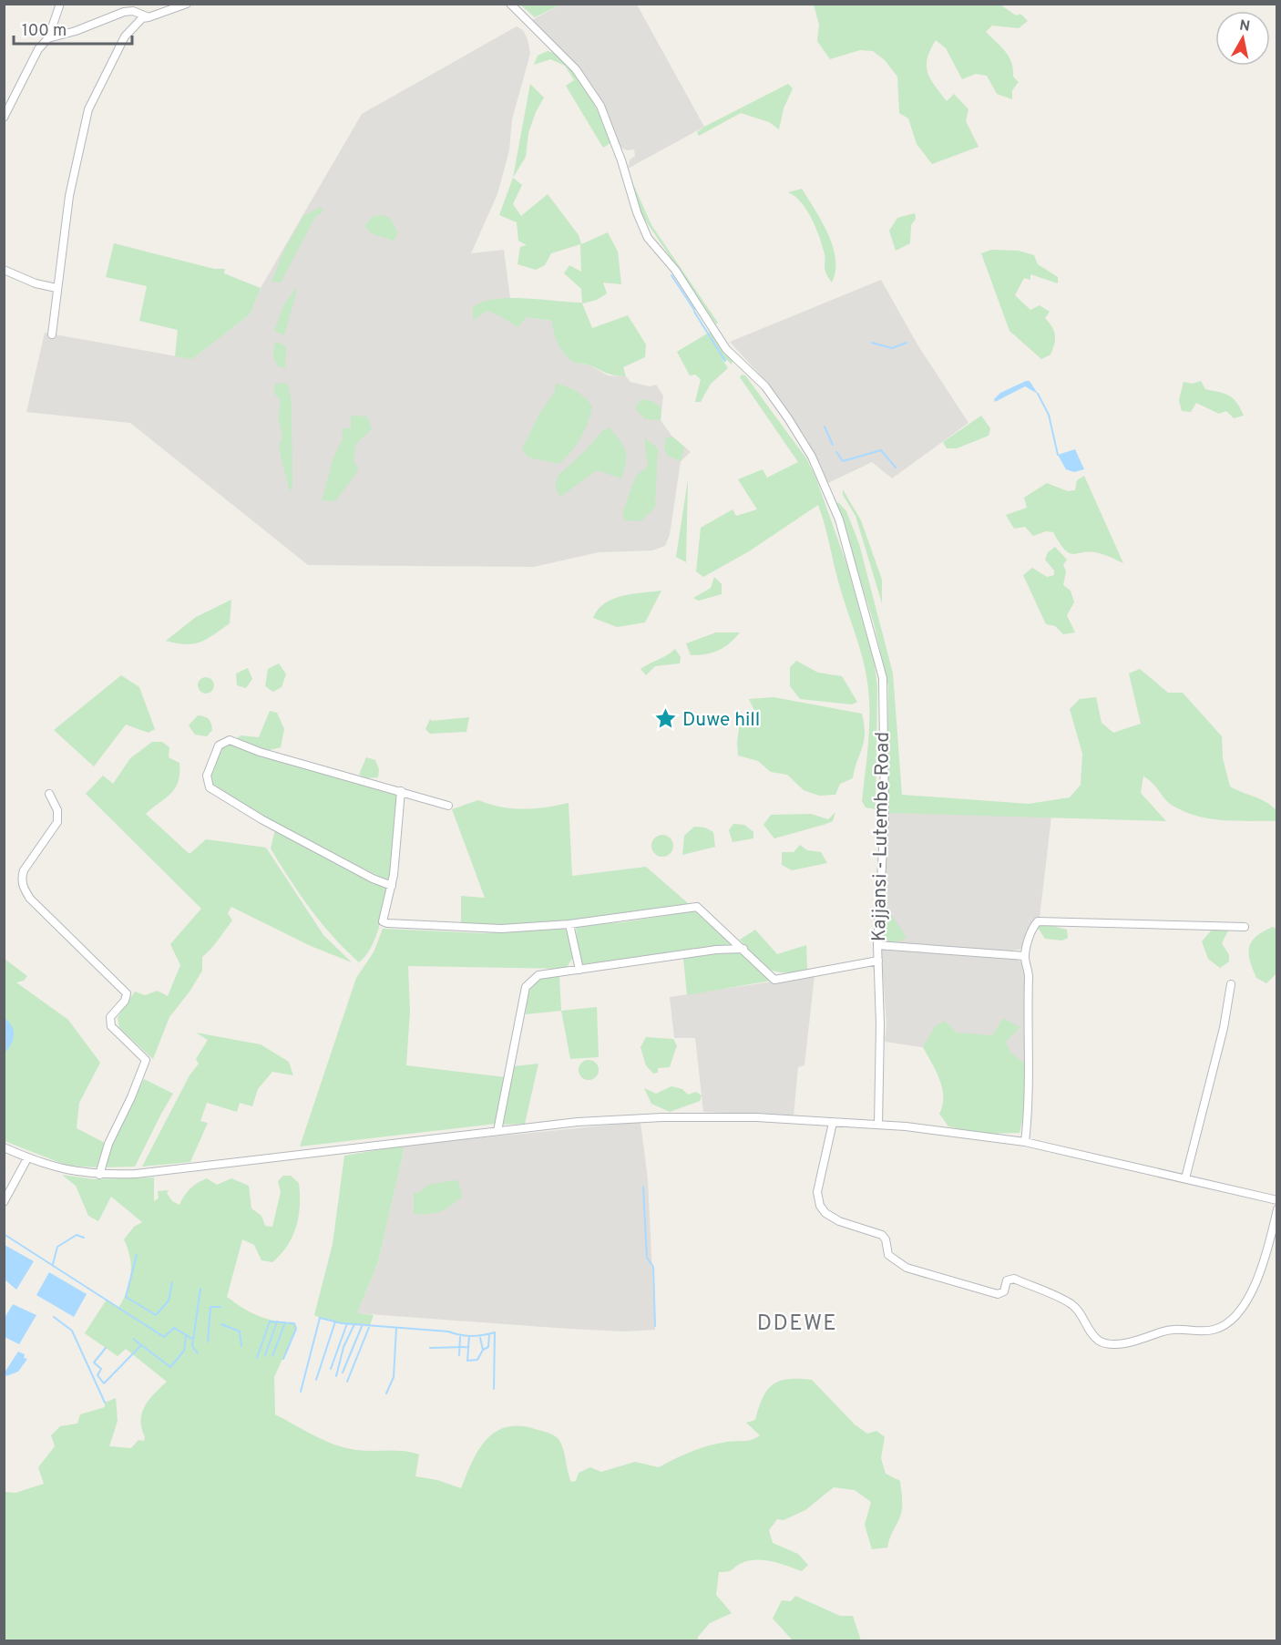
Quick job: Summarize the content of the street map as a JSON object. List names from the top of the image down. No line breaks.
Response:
{"streets":{"street":["Kajjansi - Lutembe Road"]},"districts":["DDEWE"],"places":{"place":["Duwe hill"]},"scale_bar":"100 m","north":"top"}
